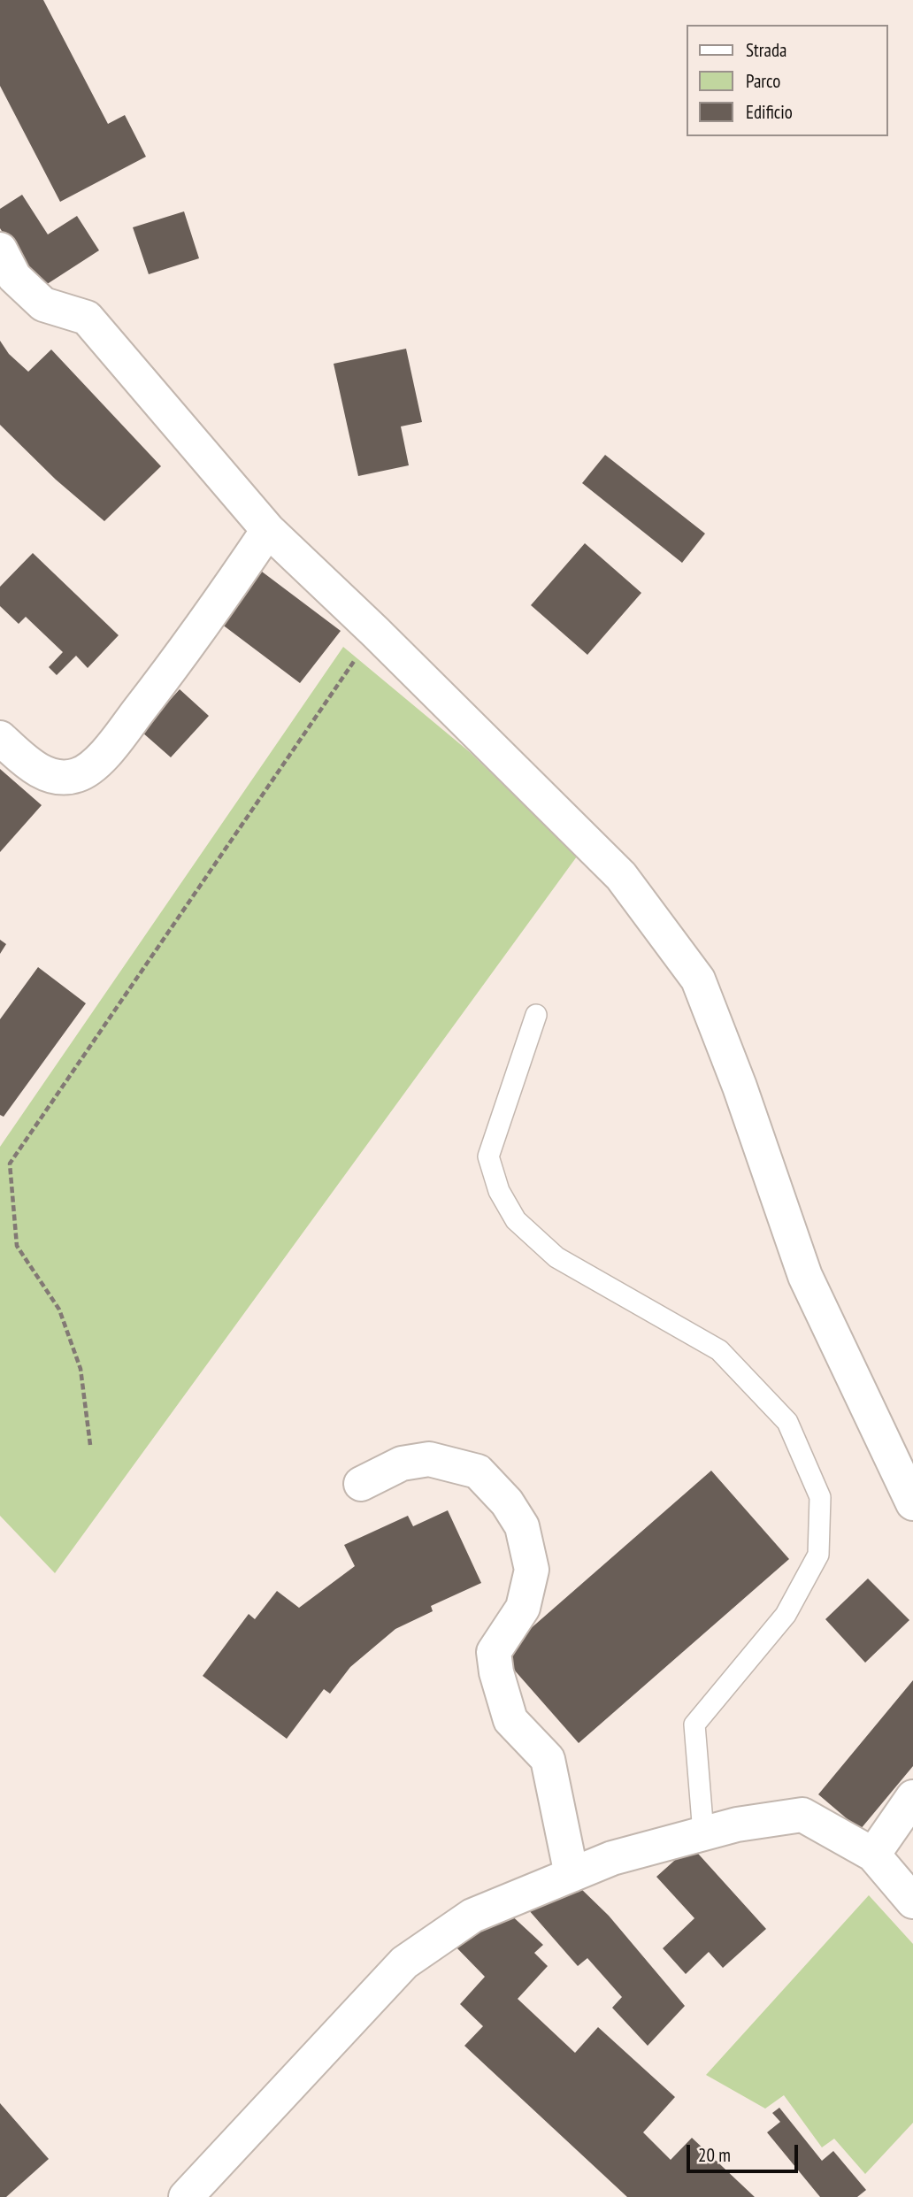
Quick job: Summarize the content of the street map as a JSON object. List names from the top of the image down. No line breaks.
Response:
{"legend":["Strada","Parco","Edificio"],"scale_bar":"20 m"}
